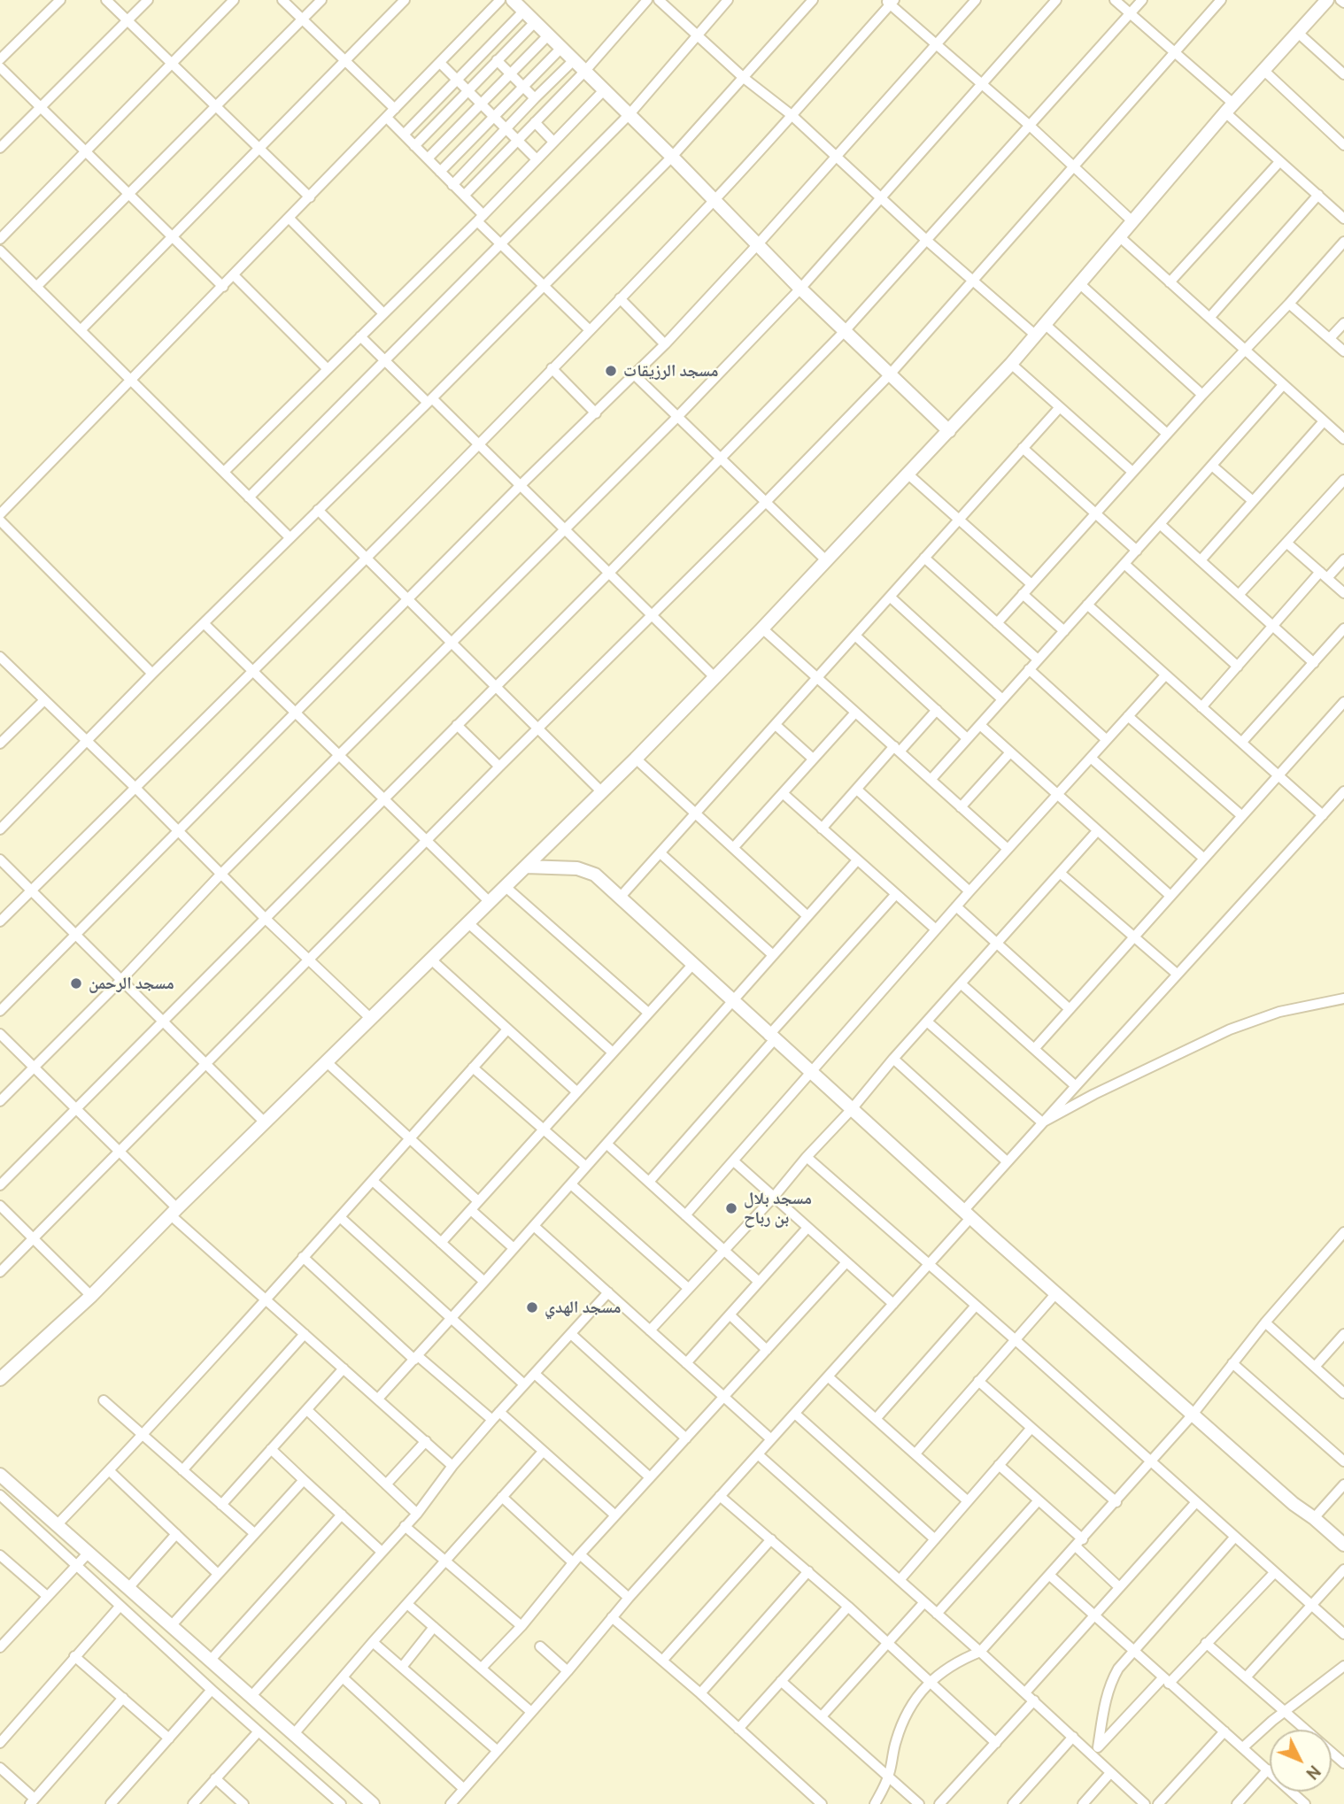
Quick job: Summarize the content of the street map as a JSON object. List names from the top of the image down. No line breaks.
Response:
{"places":["مسجد الرزيقات","مسجد الرحمن","مسجد بلال بن رباح","مسجد الهدي"],"north":"bottom right"}
